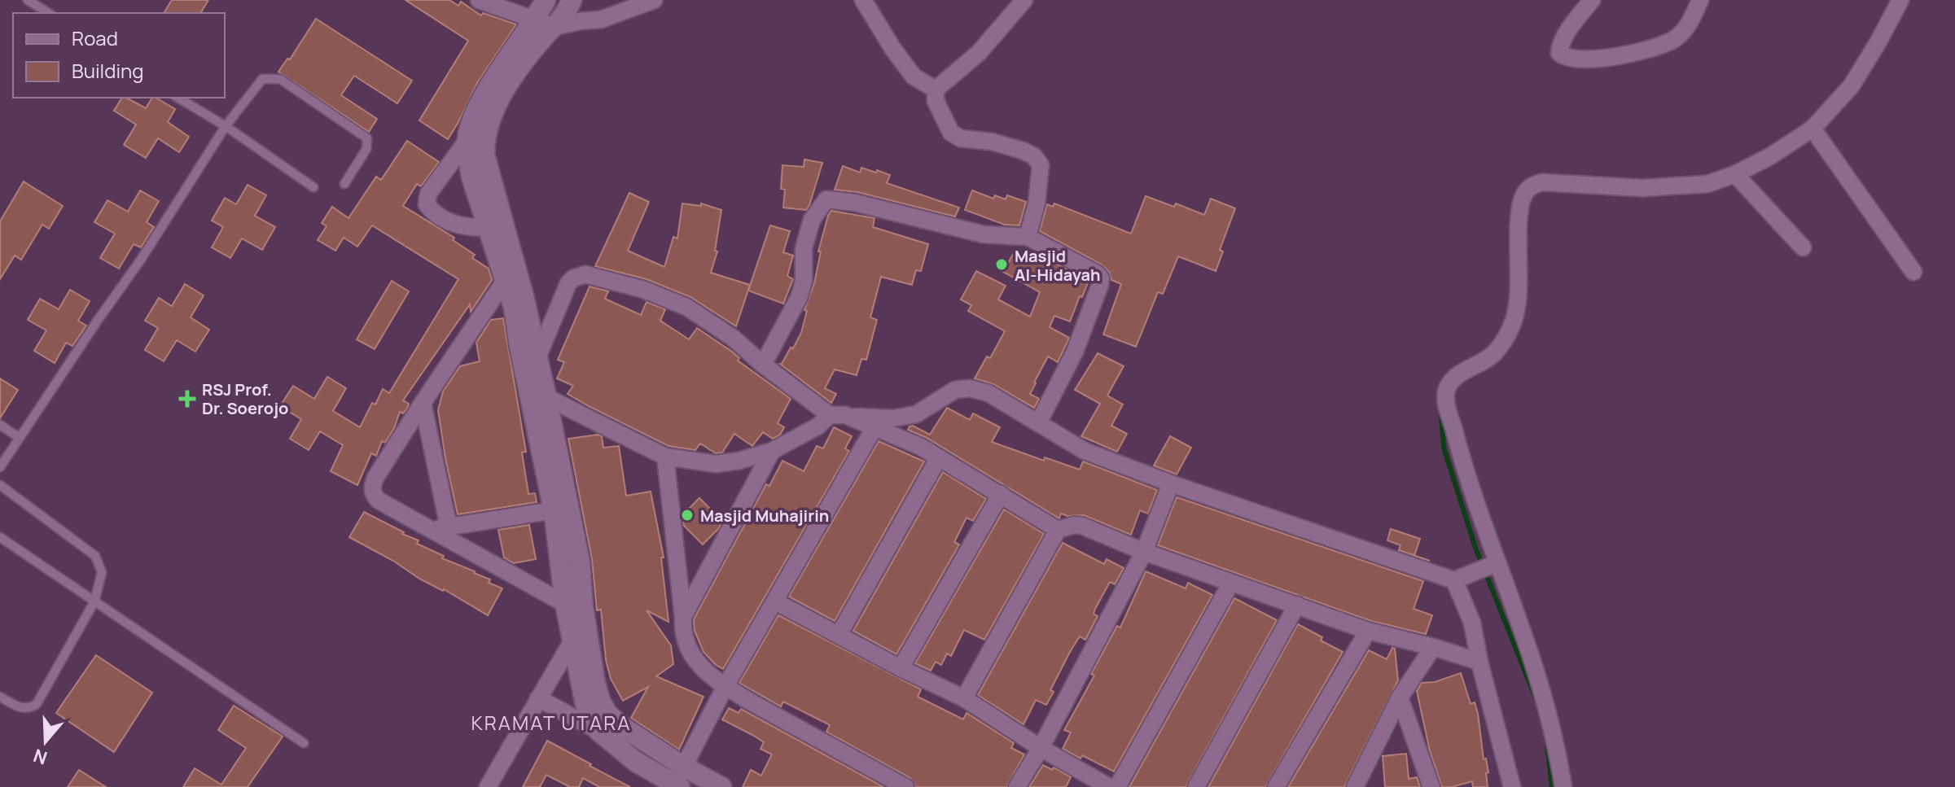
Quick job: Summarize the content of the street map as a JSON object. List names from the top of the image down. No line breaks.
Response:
{"districts":["KRAMAT UTARA"],"places":{"other":["Masjid Al-Hidayah","Masjid Muhajirin"],"health":["RSJ Prof. Dr. Soerojo"]},"legend":["Road","Building"],"north":"bottom"}
